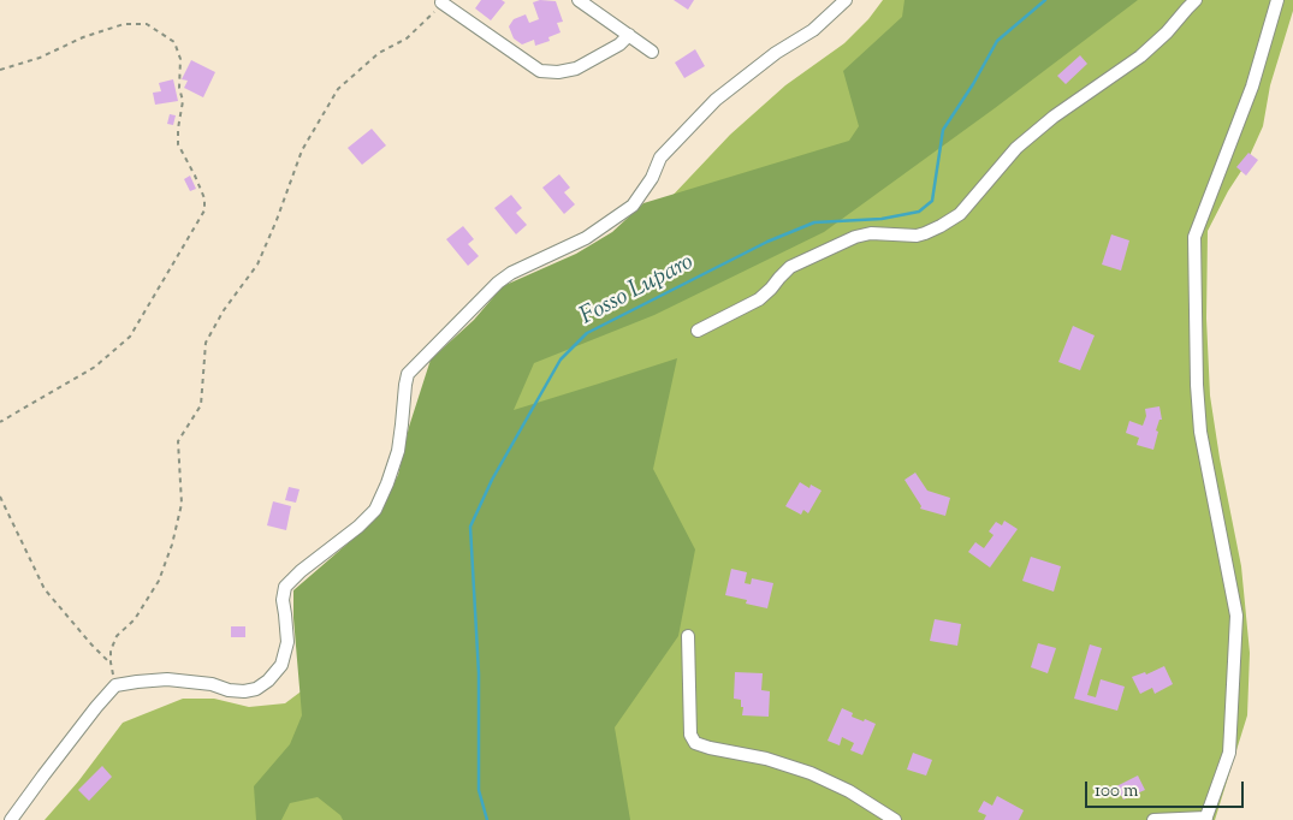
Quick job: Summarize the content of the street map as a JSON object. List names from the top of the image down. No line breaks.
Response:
{"water":["Fosso Luparo"],"scale_bar":"100 m"}
